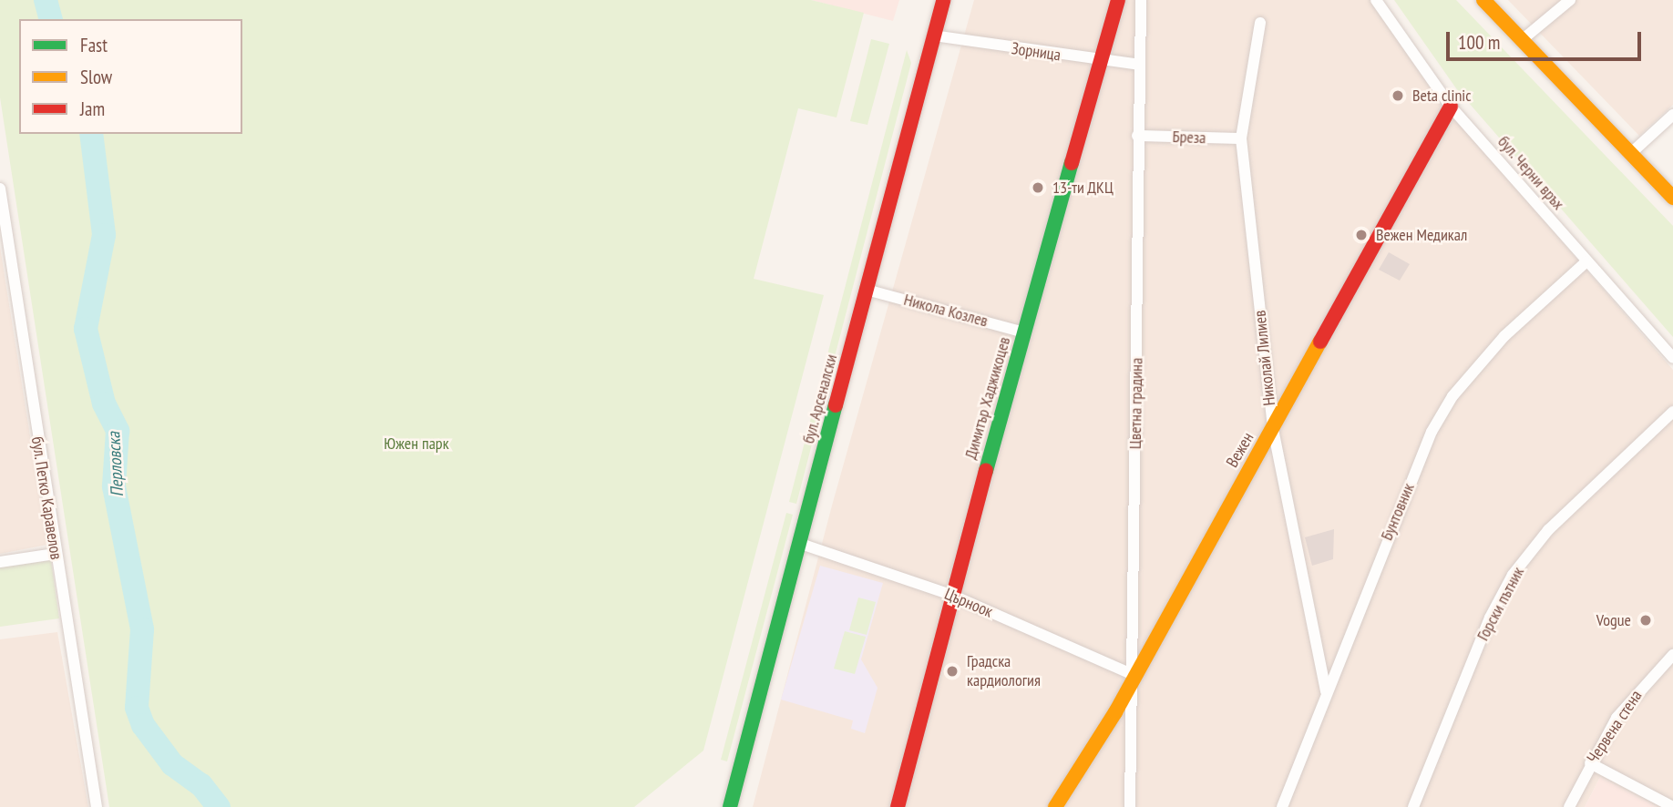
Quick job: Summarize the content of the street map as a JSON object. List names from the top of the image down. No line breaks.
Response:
{"streets":{"street":["Зорница","Бреза","бул. Черни връх","Никола Козлев","Николай Лилиев","Димитър Хаджикоцев","бул. Арсеналски","Цветна градина","Вежен","бул. Петко Каравелов","Бунтовник","Църноок","Горски пътник","Червена стена"]},"crossings":[["Зорница","Димитър Хаджикоцев"],["Зорница","бул. Арсеналски"],["Зорница","Цветна градина"],["Бреза","Николай Лилиев"],["Бреза","Цветна градина"],["бул. Черни връх","Вежен"],["бул. Черни връх","Бунтовник"],["Никола Козлев","Димитър Хаджикоцев"],["Никола Козлев","бул. Арсеналски"],["Николай Лилиев","Вежен"],["Николай Лилиев","Бунтовник"],["Димитър Хаджикоцев","Църноок"],["бул. Арсеналски","Църноок"],["Цветна градина","Вежен"],["Цветна градина","Църноок"],["Вежен","Църноок"]],"water":["Перловска"],"parks":["Южен парк"],"places":["Beta clinic","13-ти ДКЦ","Вежен Медикал","Vogue","Градска кардиология"],"legend":["Fast","Slow","Jam"],"scale_bar":"100 m"}
